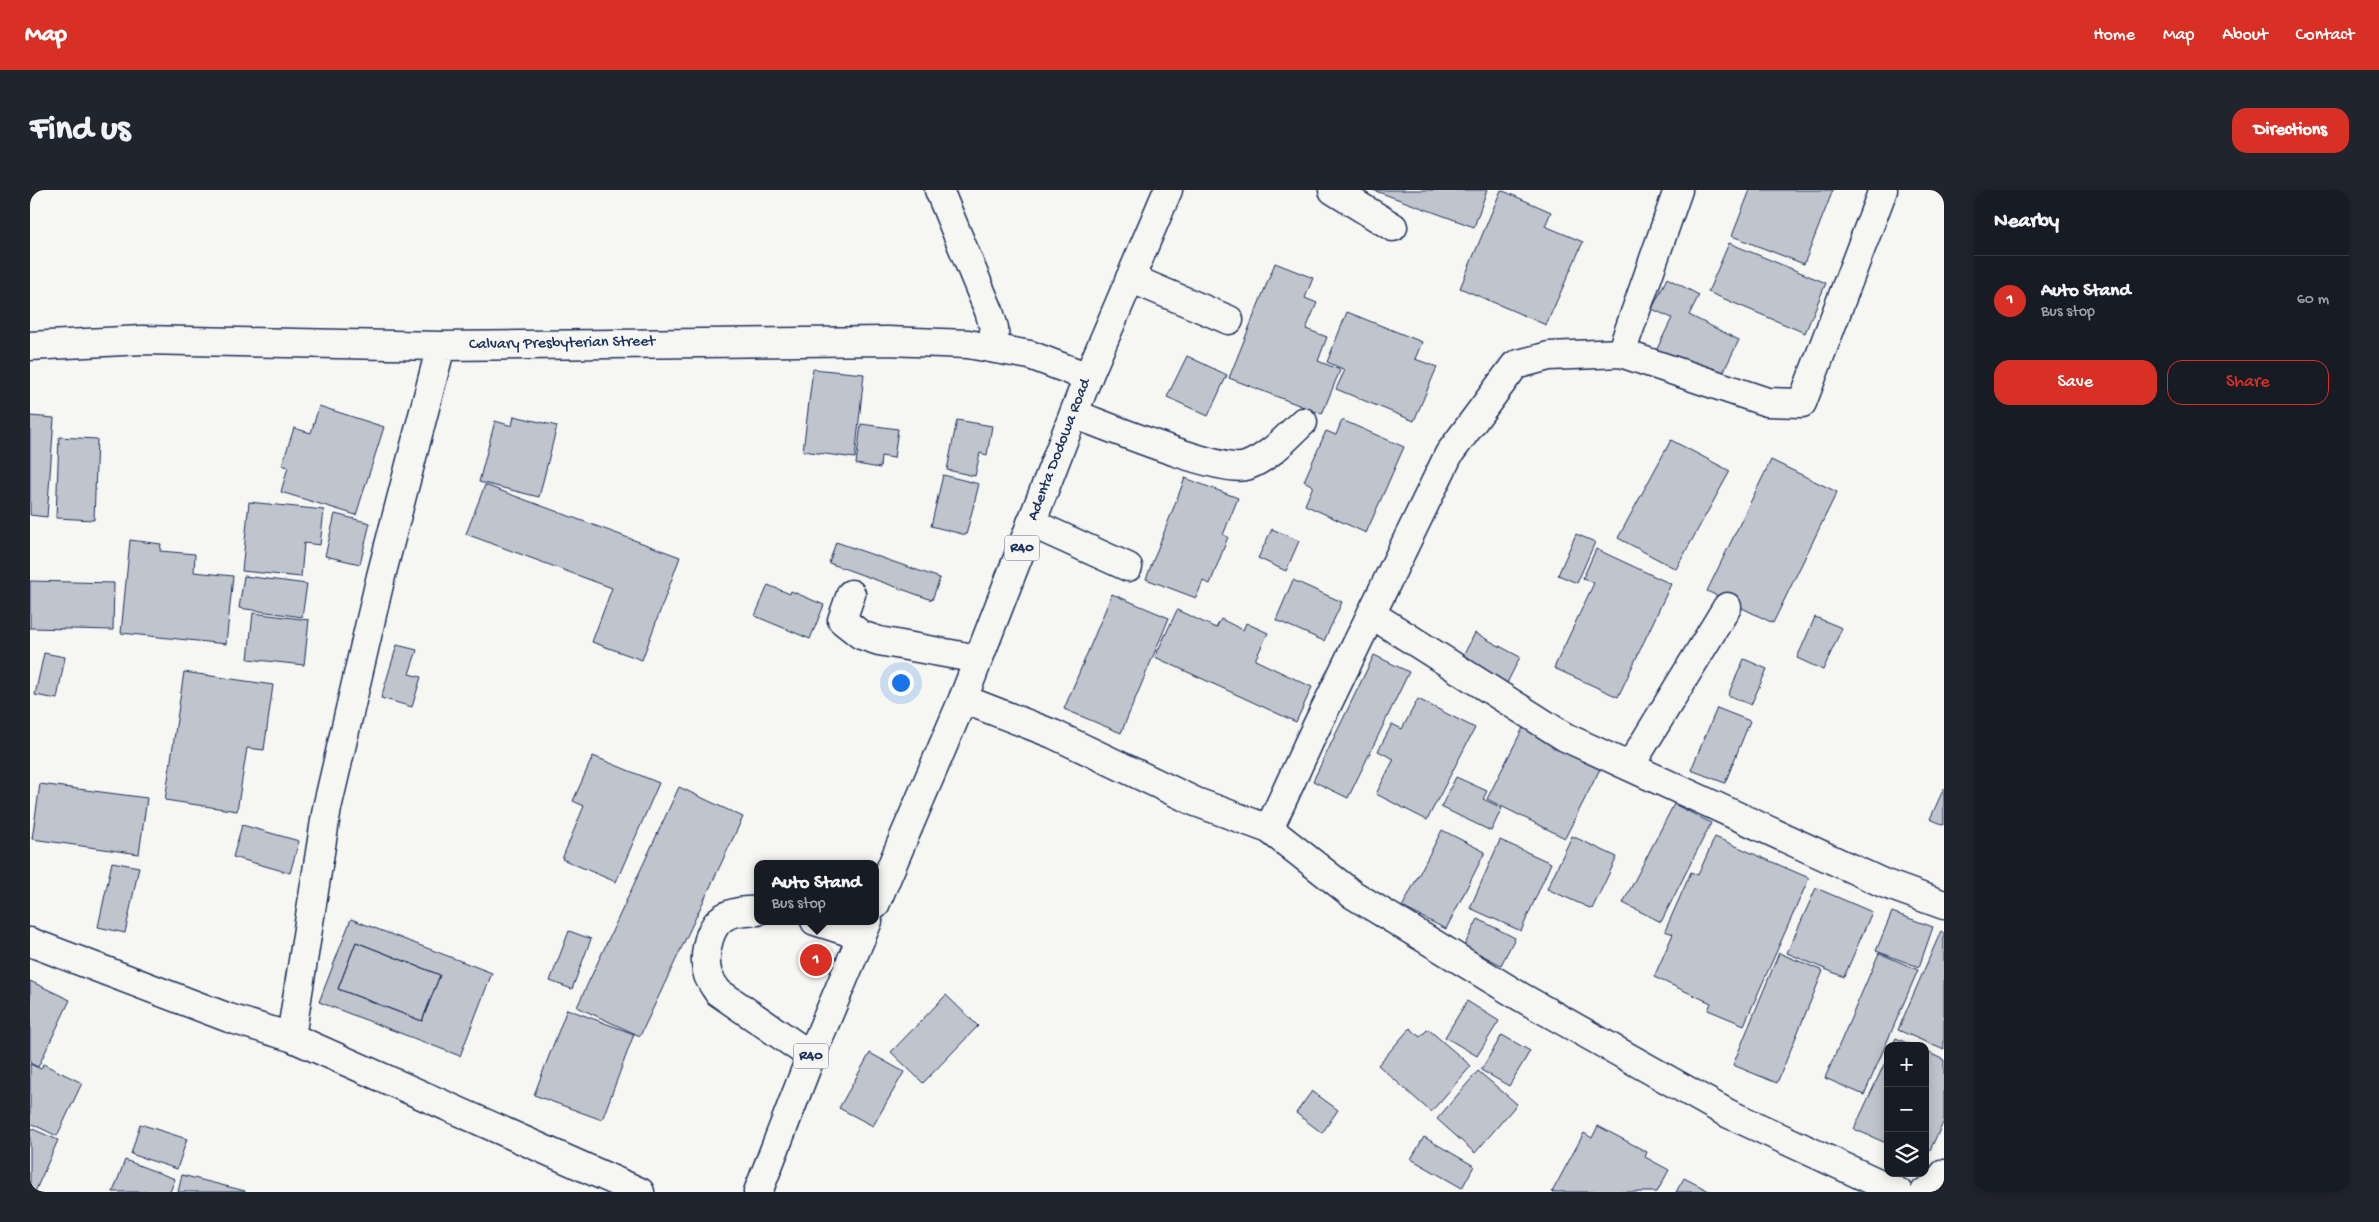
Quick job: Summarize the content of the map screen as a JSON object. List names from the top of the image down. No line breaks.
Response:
{"streets":{"street":["Calvary Presbyterian Street","Adenta Dodowa Road","R40"]},"crossings":[["Calvary Presbyterian Street","Adenta Dodowa Road"]],"page":{"header":"Map","nav":["Home","Map","About","Contact"],"buttons":["Directions",["Save","Share"]],"title":"Find us","heading":"Nearby","list":[{"mark":"1","name":"Auto Stand","note":"Bus stop","value":"60 m"}],"popup":["Auto Stand","Bus stop"],"pins":"1","map_buttons":["+","−"]}}
